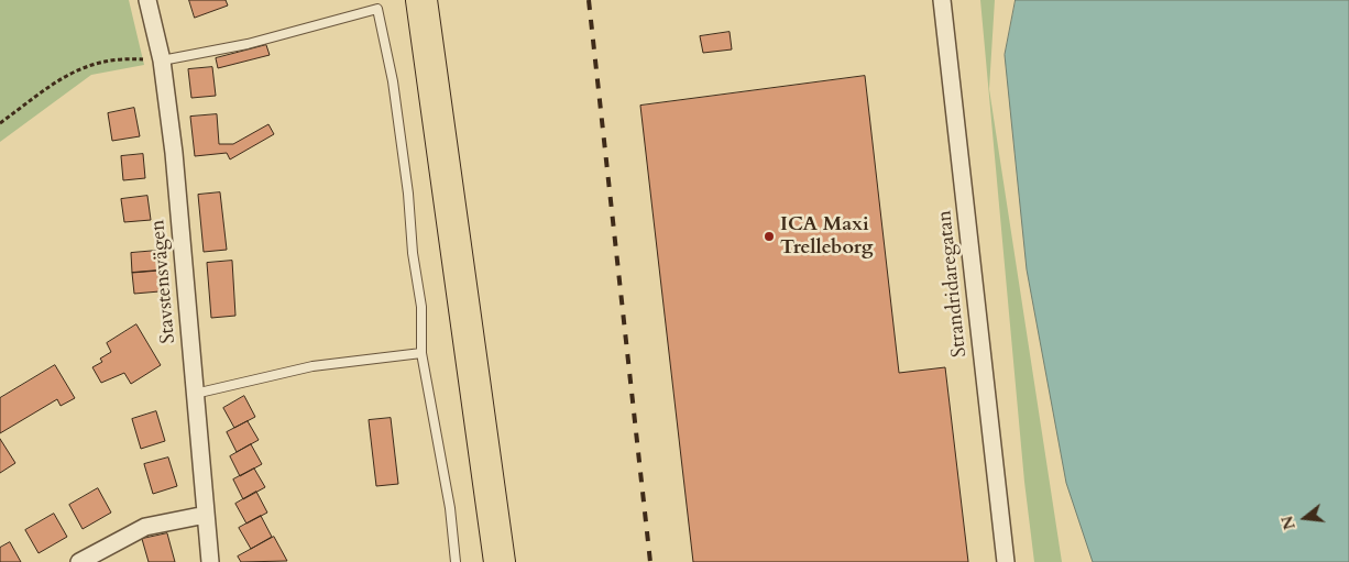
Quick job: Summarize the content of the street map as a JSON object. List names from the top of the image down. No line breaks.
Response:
{"streets":{"street":["Stavstensvägen","Strandridaregatan"]},"places":["ICA Maxi Trelleborg"],"north":"left"}
